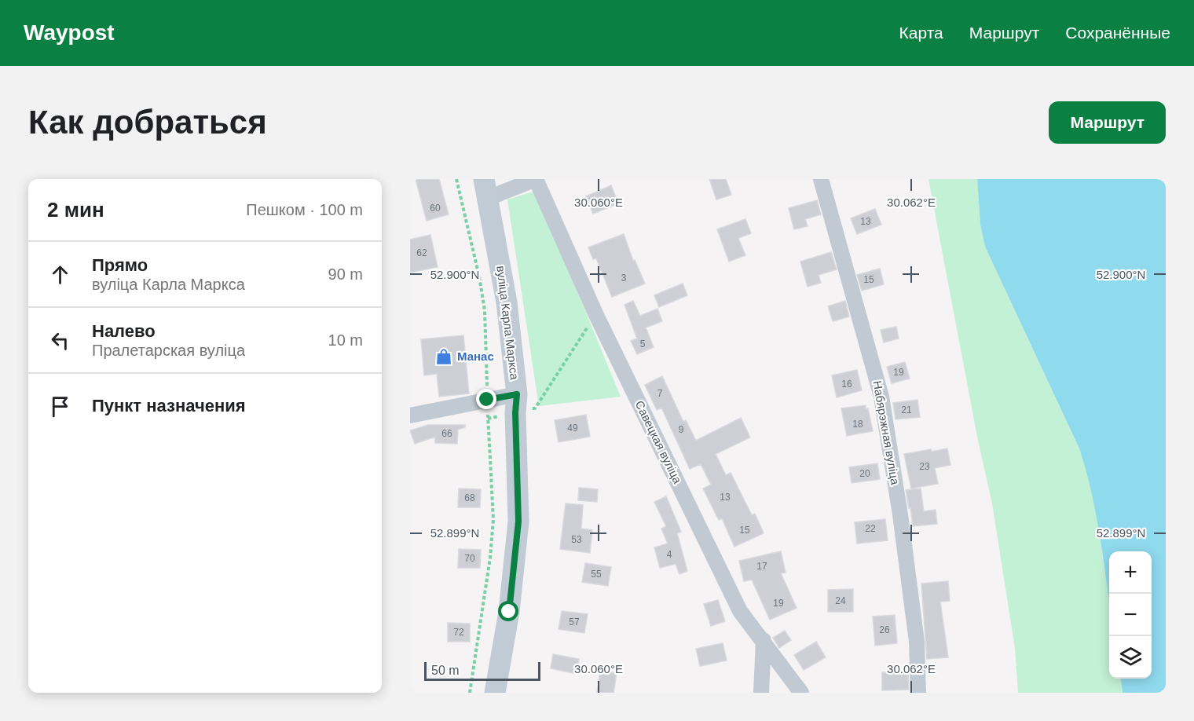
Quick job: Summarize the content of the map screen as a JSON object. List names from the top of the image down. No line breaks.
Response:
{"streets":{"main road":["вуліца Карла Маркса"],"street":["Набярэжная вуліца","Савецкая вуліца"]},"places":{"shop":["Манас"]},"house_numbers":["60","13","62","3","15","5","19","16","7","21","18","49","9","66","23","20","13","68","22","15","53","4","70","17","55","24","19","57","26","72"],"scale_bar":"50 m","page":{"header":"Waypost","nav":["Карта","Маршрут","Сохранённые"],"buttons":"Маршрут","title":"Как добраться","heading":["2 мин","Пешком · 100 m"],"list":[["Прямо","вуліца Карла Маркса","90 m"],["Налево","Пралетарская вуліца","10 m"],"Пункт назначения"],"map_buttons":["+","−"],"scale":"50 m"},"coordinates":["30.060°E","30.062°E","52.900°N","52.899°N"]}
